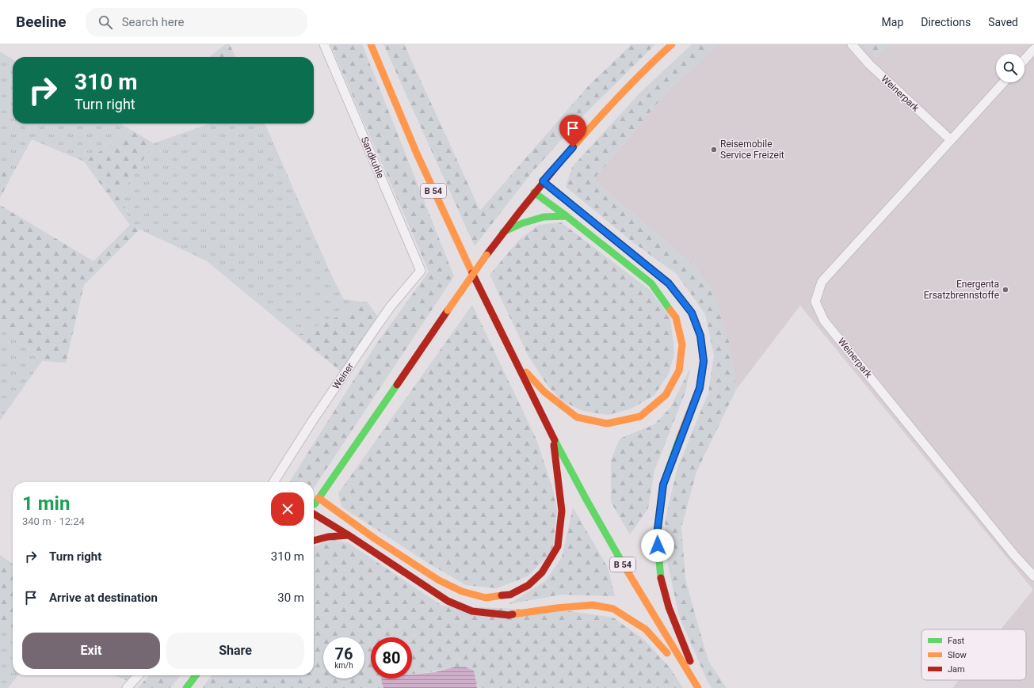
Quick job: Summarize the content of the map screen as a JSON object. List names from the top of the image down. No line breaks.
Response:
{"streets":{"main road":["B 54"],"street":["Weinerpark","Sandkuhle","Weiner"]},"crossings":[["Sandkuhle","Weiner"]],"places":["Reisemobile Service Freizeit","Energenta Ersatzbrennstoffe"],"legend":["Fast","Slow","Jam"],"page":{"header":"Beeline","search":"Search here","nav":["Map","Directions","Saved"],"turn":["310 m","Turn right"],"heading":["1 min","340 m · 12:24"],"list":[{"name":"Turn right","value":"310 m"},{"name":"Arrive at destination","value":"30 m"}],"buttons":["Exit","Share"],"speed":"76 km/h","limit":"80"}}
